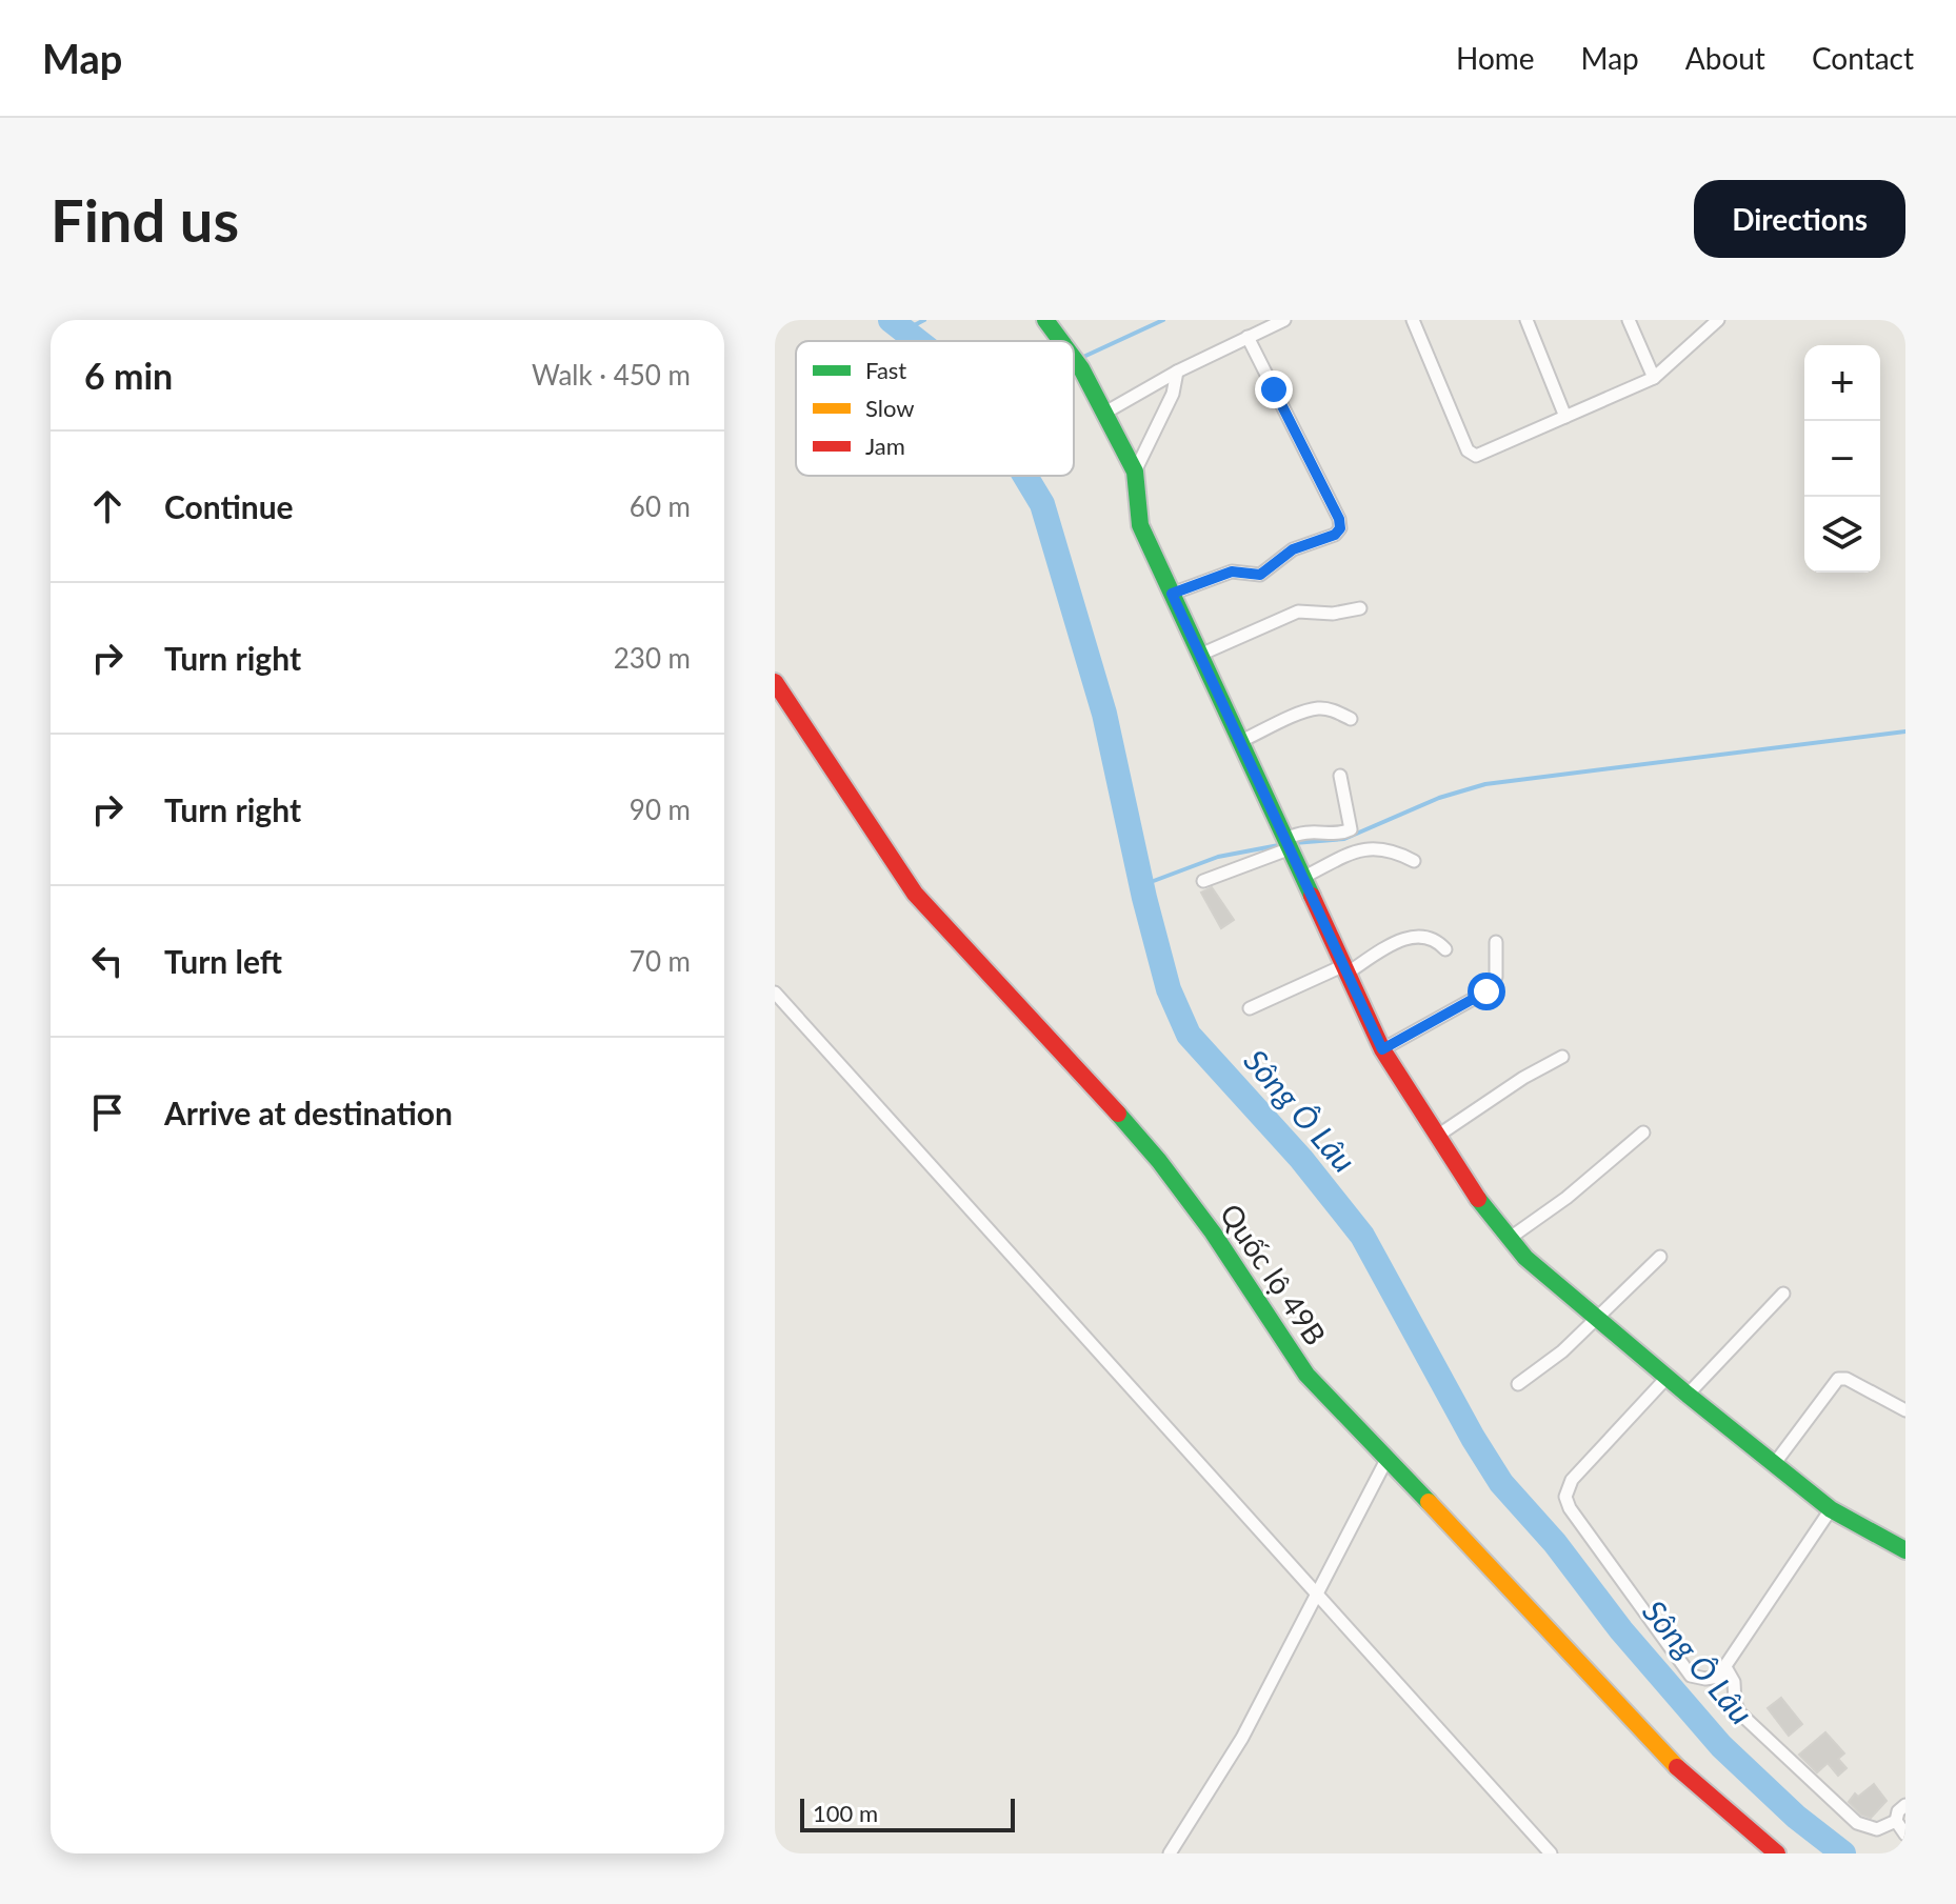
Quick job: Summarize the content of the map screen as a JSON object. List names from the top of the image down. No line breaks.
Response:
{"streets":{"street":["Quốc lộ 49B"]},"water":["Sông Ô Lâu"],"legend":["Fast","Slow","Jam"],"scale_bar":"100 m","page":{"header":"Map","nav":["Home","Map","About","Contact"],"buttons":"Directions","title":"Find us","heading":["6 min","Walk · 450 m"],"map_buttons":["+","−"],"list":[["Continue","60 m"],["Turn right","230 m"],["Turn right","90 m"],["Turn left","70 m"],"Arrive at destination"],"scale":"100 m"}}
